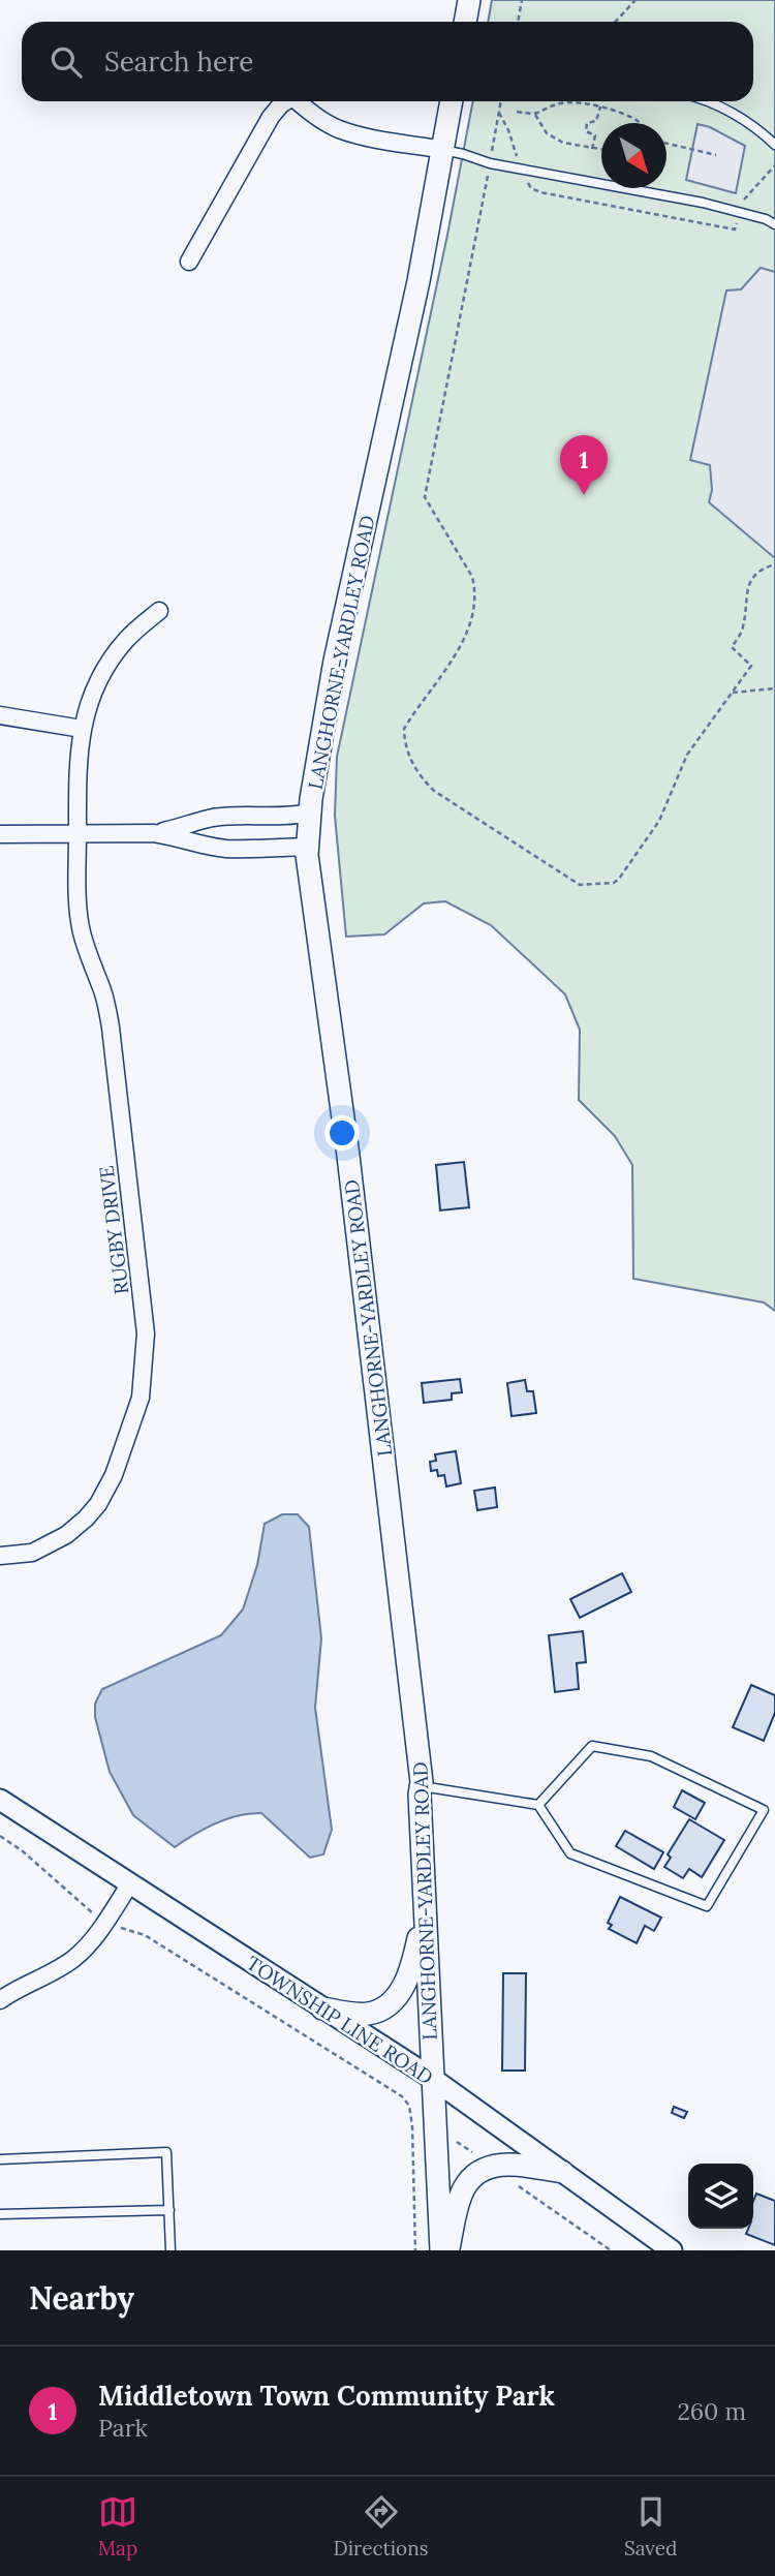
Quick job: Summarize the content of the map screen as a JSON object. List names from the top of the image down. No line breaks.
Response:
{"streets":{"main road":["LANGHORNE-YARDLEY ROAD"],"street":["RUGBY DRIVE","TOWNSHIP LINE ROAD"]},"crossings":[["LANGHORNE-YARDLEY ROAD","TOWNSHIP LINE ROAD"]],"north":"bottom right","page":{"search":"Search here","pins":"1","heading":"Nearby","list":[{"mark":"1","name":"Middletown Town Community Park","note":"Park","value":"260 m"}],"nav":["Map","Directions","Saved"]}}
